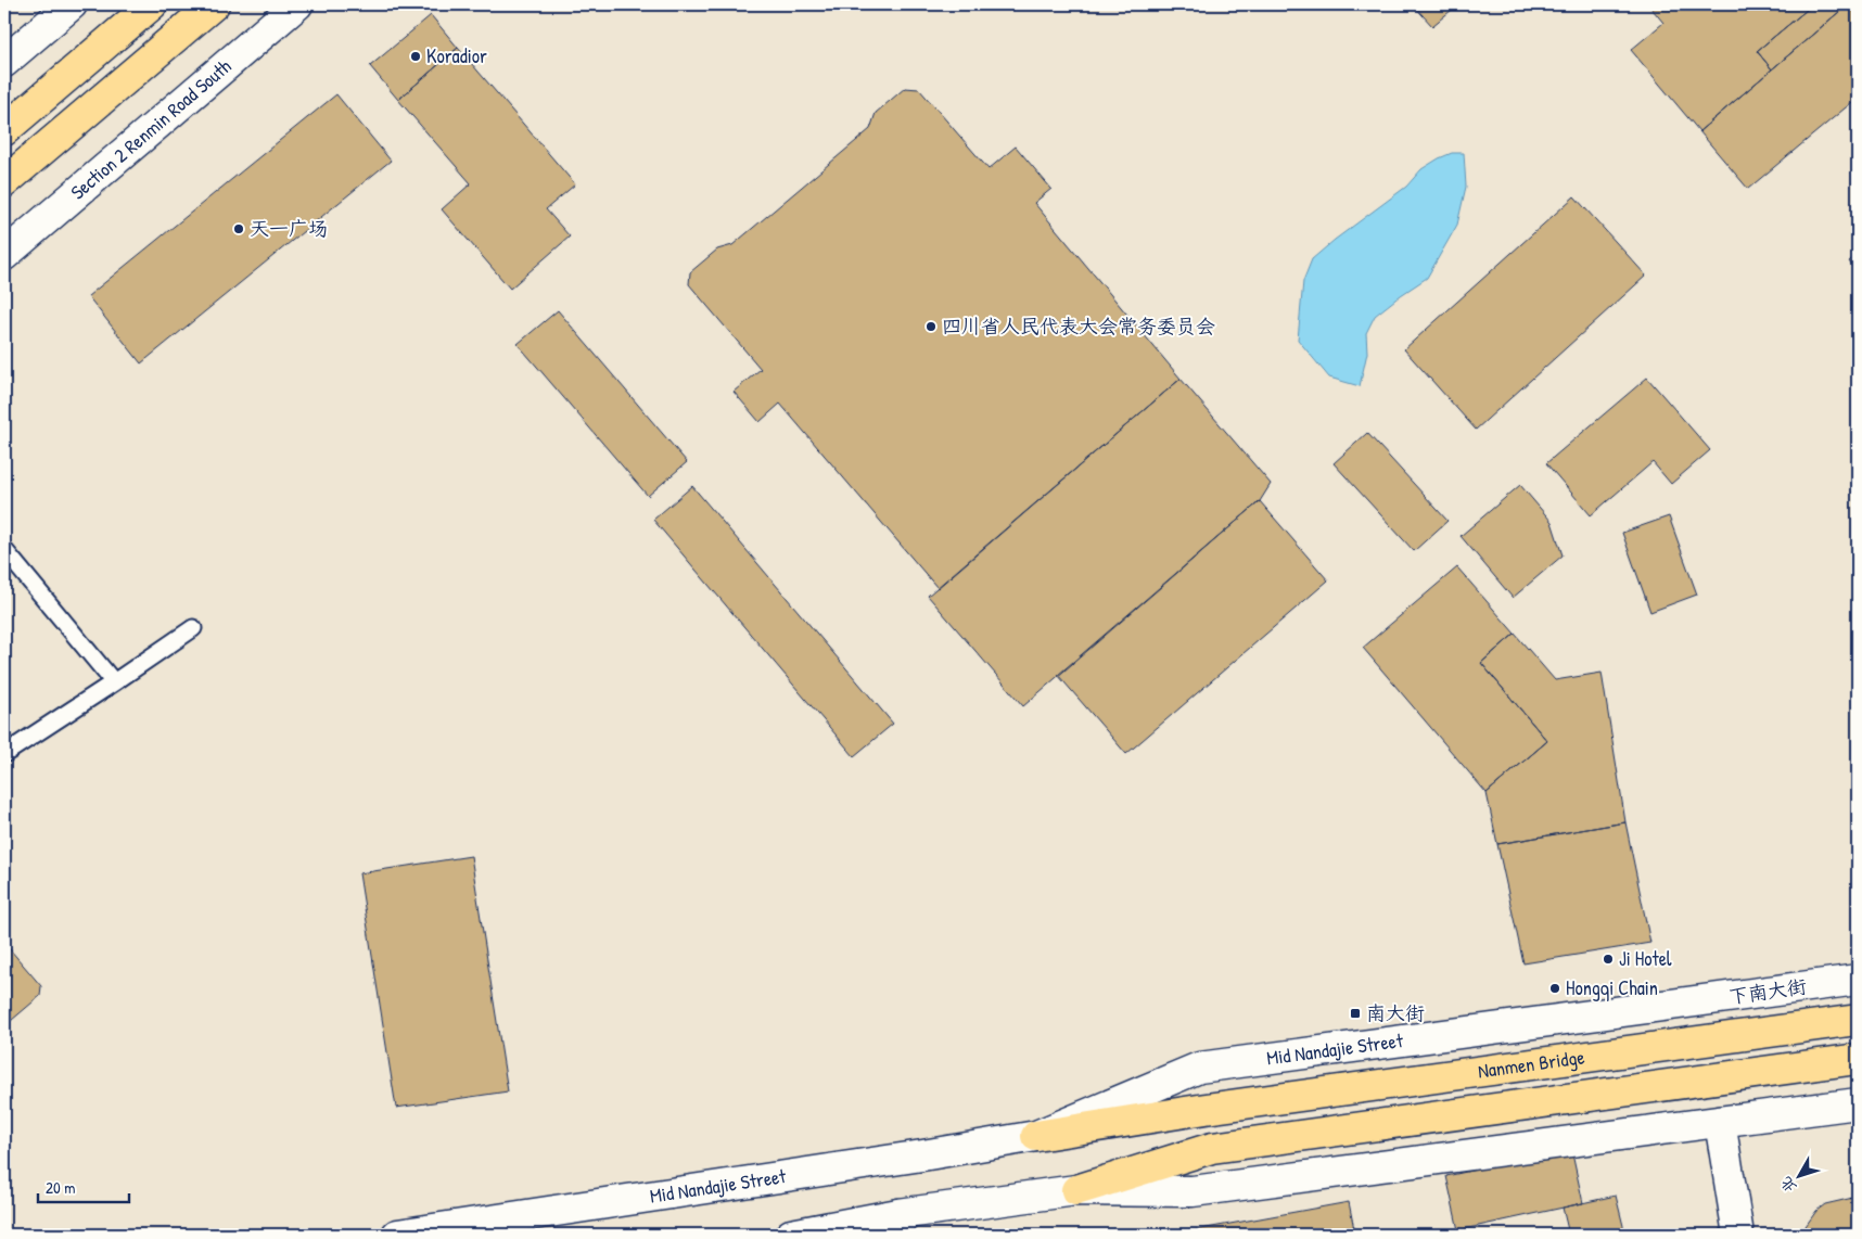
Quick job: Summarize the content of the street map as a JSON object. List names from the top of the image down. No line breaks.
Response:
{"streets":{"main road":["Section 2 Renmin Road South","下南大街","Mid Nandajie Street","Nanmen Bridge"]},"crossings":[["下南大街","Mid Nandajie Street"],["Mid Nandajie Street","Nanmen Bridge"]],"places":{"other":["Koradior","天一广场","四川省人民代表大会常务委员会","Ji Hotel","Hongqi Chain"],"transit":["南大街"]},"scale_bar":"20 m","north":"bottom left"}
